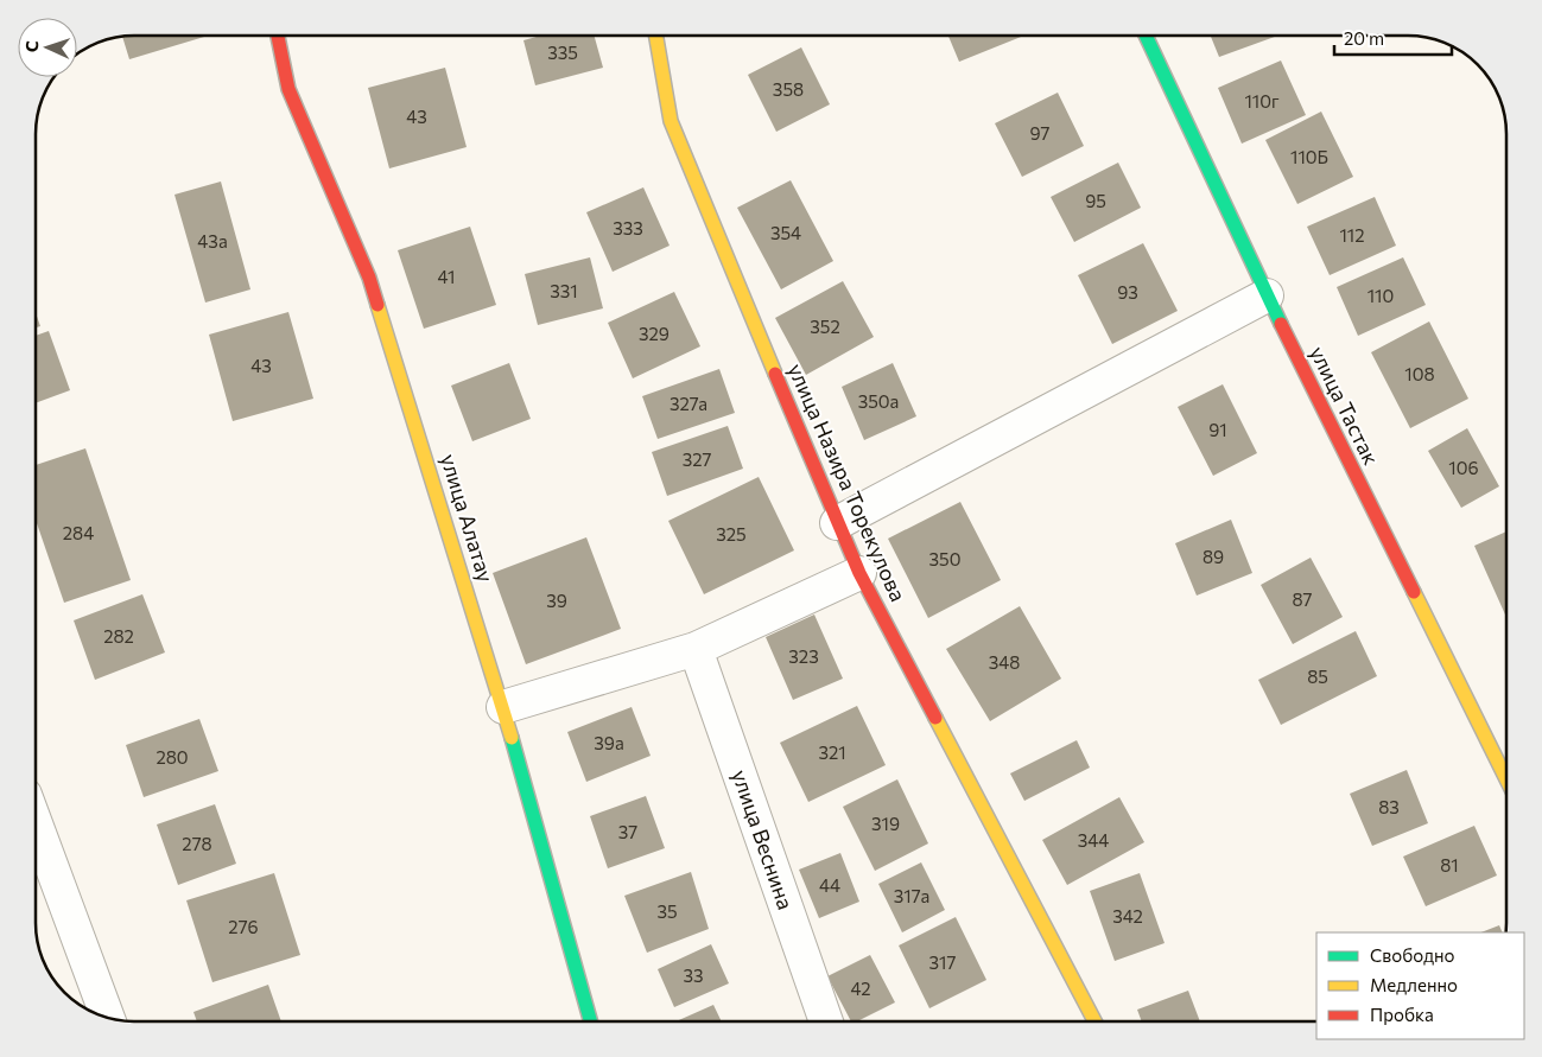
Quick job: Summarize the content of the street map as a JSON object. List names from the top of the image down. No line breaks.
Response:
{"streets":{"street":["улица Тастак","улица Назира Торекулова","улица Алатау","улица Веснина"]},"house_numbers":["335","358","110г","43","97","110Б","95","333","354","112","43а","41","331","93","110","352","329","43","108","350а","327а","91","327","106","284","325","89","350","87","39","282","323","348","85","39а","321","280","83","319","37","344","278","81","44","317а","35","342","276","317","33","42"],"legend":["Свободно","Медленно","Пробка"],"scale_bar":"20 m","north":"left"}
